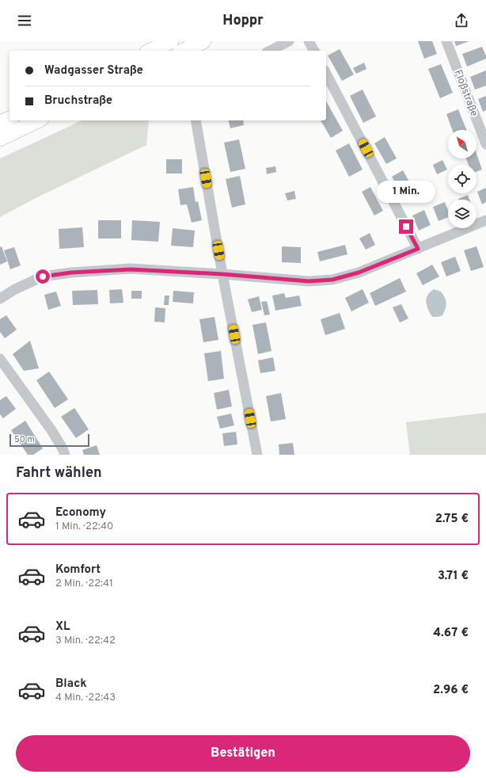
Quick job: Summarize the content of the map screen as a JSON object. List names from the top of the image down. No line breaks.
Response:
{"streets":{"street":["Floßstraße"]},"scale_bar":"50 m","north":"top left","page":{"header":"Hoppr","banner":["Wadgasser Straße","Bruchstraße"],"bubble":"1 Min.","scale":"50 m","heading":"Fahrt wählen","list":[{"name":"Economy","note":"1 Min. · 22:40","value":"2.75 €"},{"name":"Komfort","note":"2 Min. · 22:41","value":"3.71 €"},{"name":"XL","note":"3 Min. · 22:42","value":"4.67 €"},{"name":"Black","note":"4 Min. · 22:43","value":"2.96 €"}],"buttons":"Bestätigen"}}
